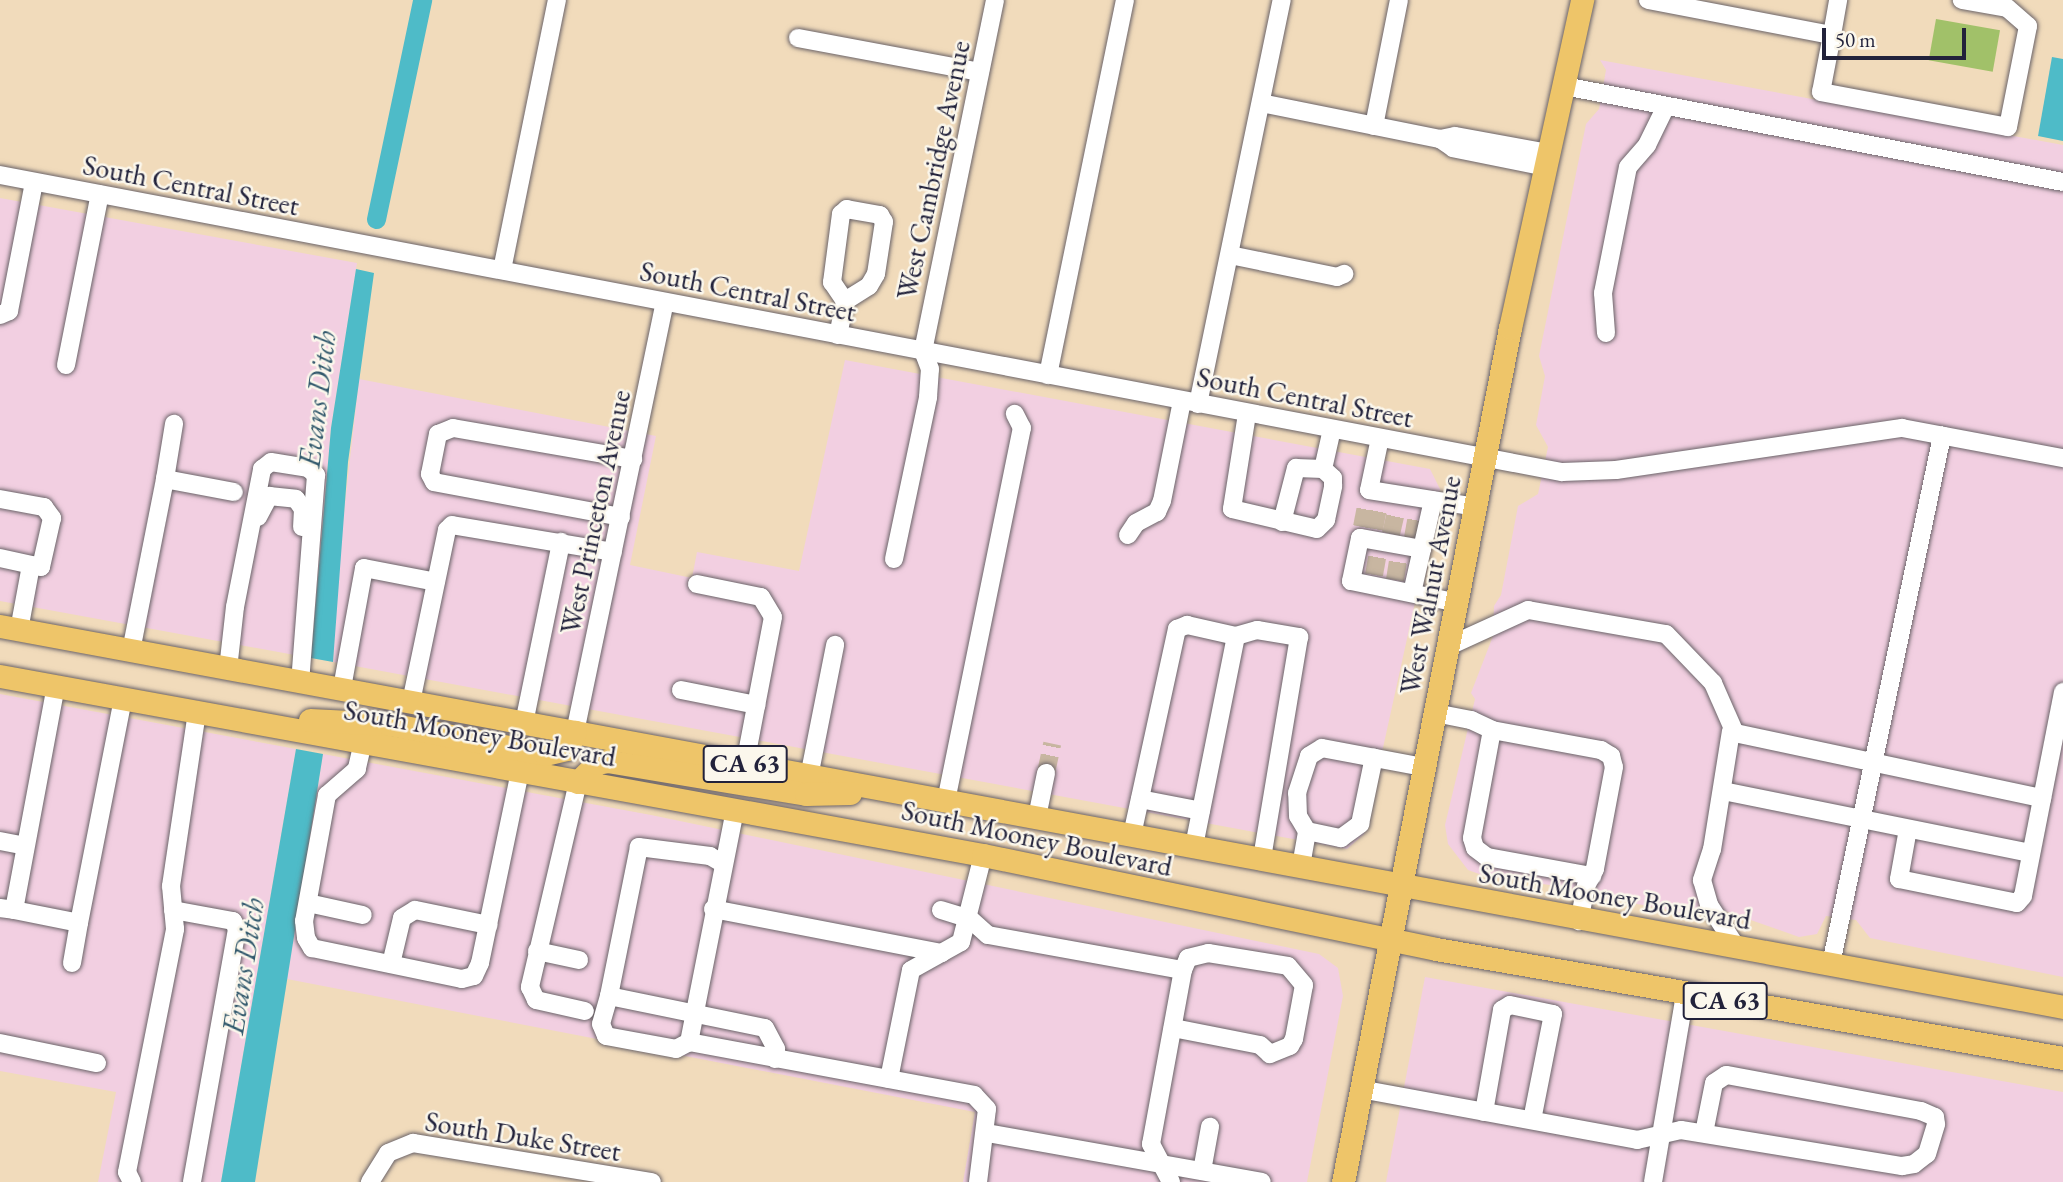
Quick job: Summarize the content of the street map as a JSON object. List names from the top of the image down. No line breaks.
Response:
{"streets":{"main road":["West Walnut Avenue","South Mooney Boulevard","CA 63"],"street":["West Cambridge Avenue","South Central Street","West Princeton Avenue","South Duke Street"]},"crossings":[["West Cambridge Avenue","South Central Street"],["South Central Street","West Princeton Avenue"],["South Central Street","West Walnut Avenue"],["West Princeton Avenue","South Mooney Boulevard"],["West Walnut Avenue","South Mooney Boulevard"]],"water":["Evans Ditch"],"scale_bar":"50 m"}
